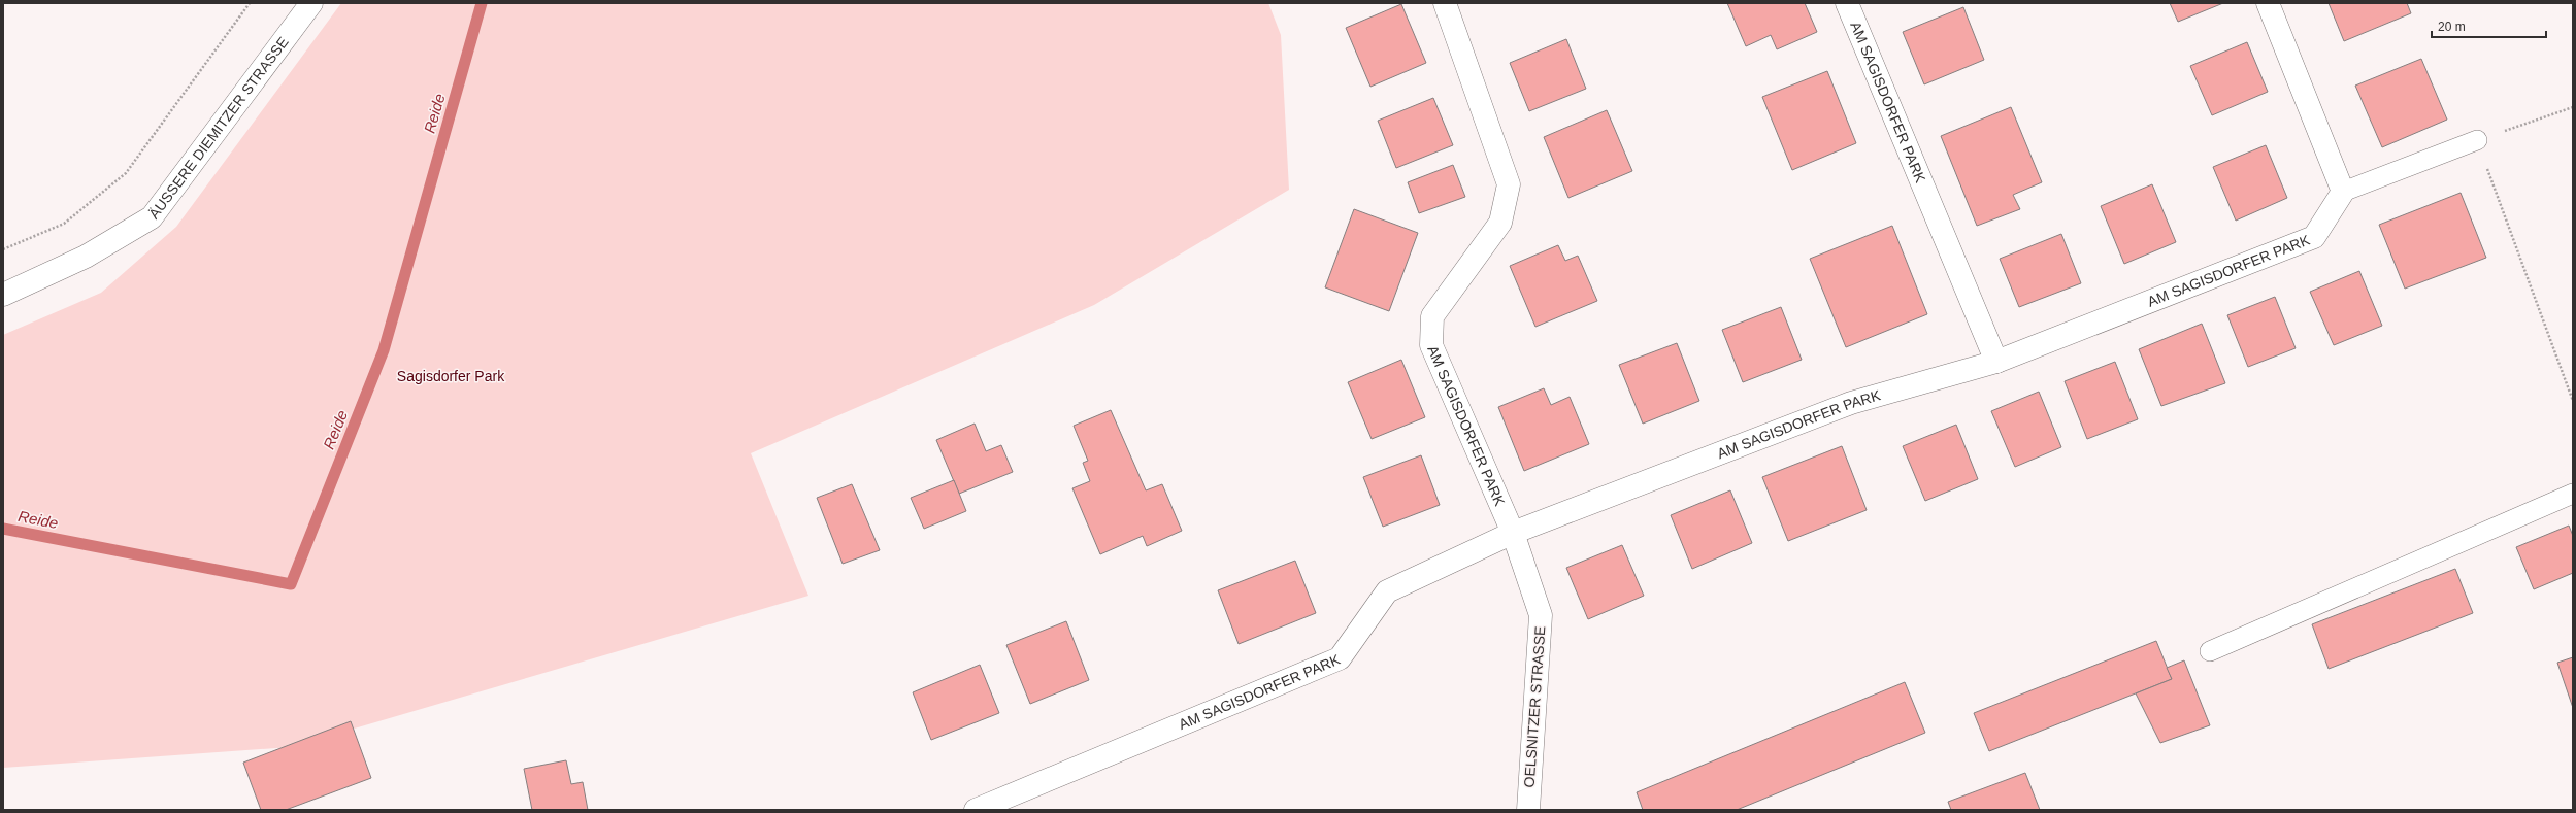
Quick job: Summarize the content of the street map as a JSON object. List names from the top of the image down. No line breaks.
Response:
{"streets":{"street":["AM SAGISDORFER PARK","ÄUSSERE DIEMITZER STRASSE","OELSNITZER STRASSE"]},"crossings":[["AM SAGISDORFER PARK","OELSNITZER STRASSE"]],"water":["Reide"],"parks":["Sagisdorfer Park"],"scale_bar":"20 m"}
